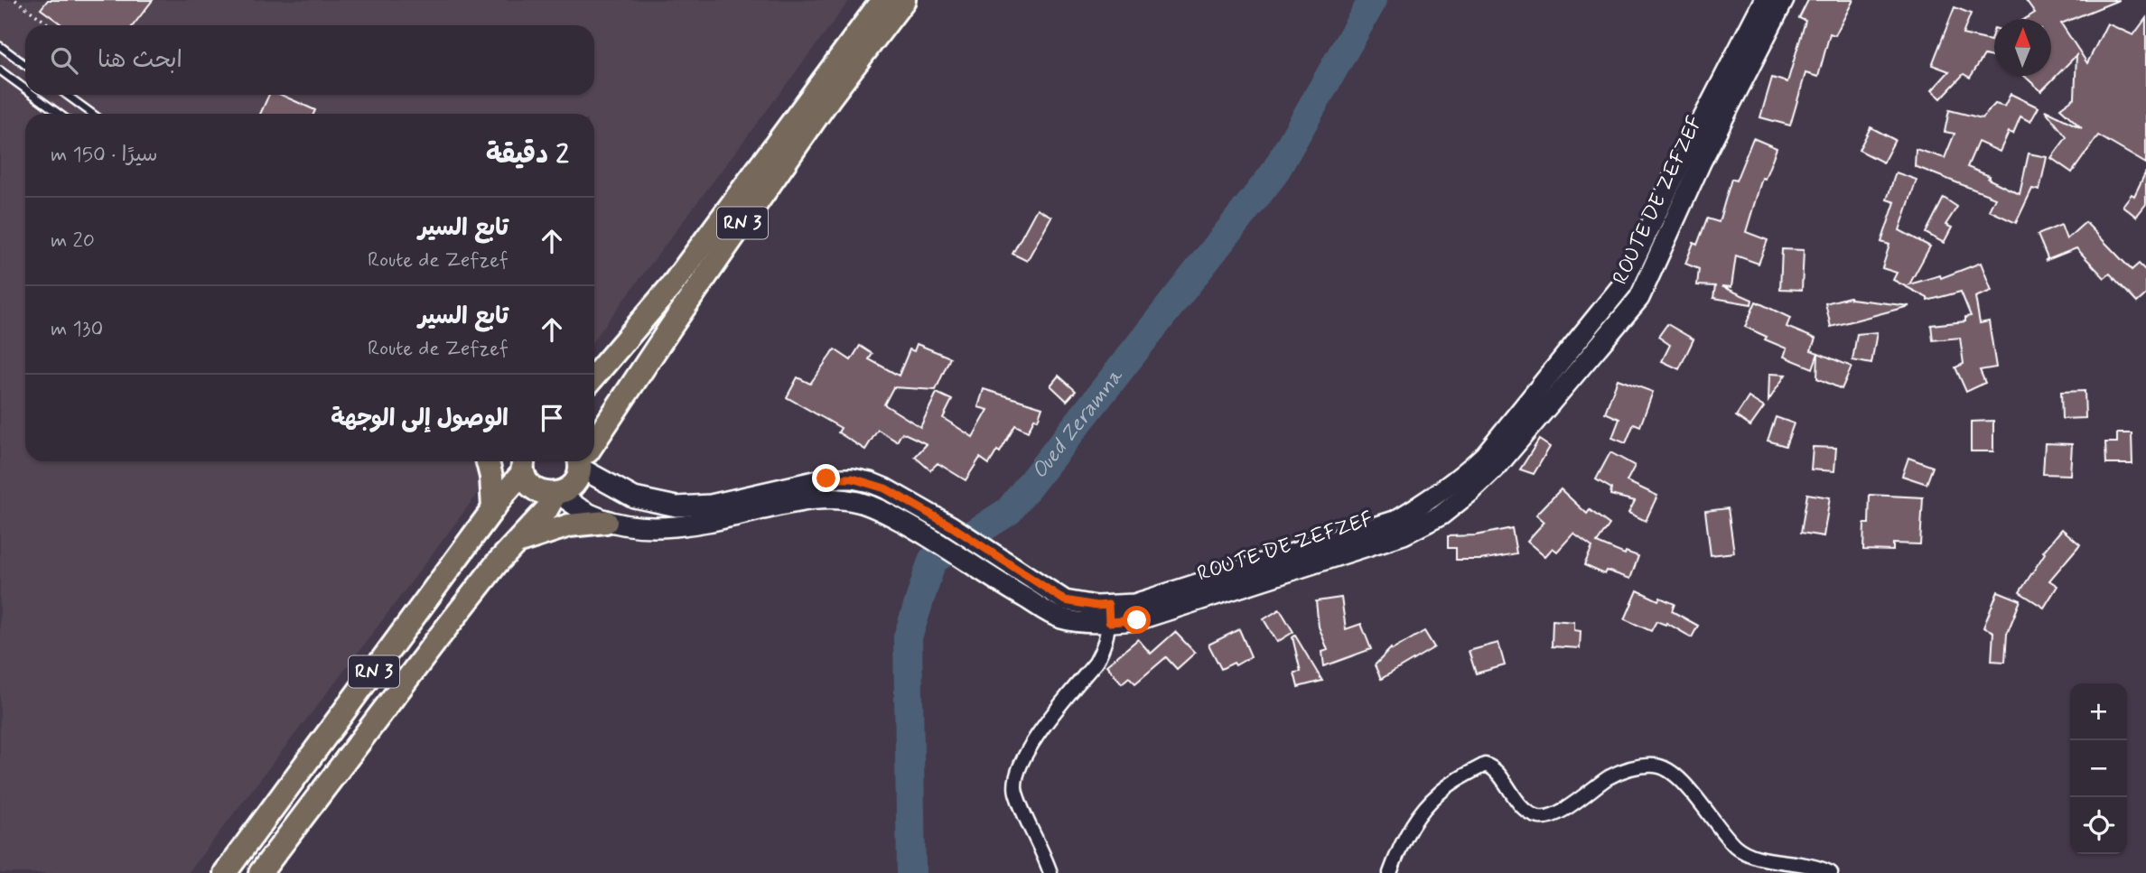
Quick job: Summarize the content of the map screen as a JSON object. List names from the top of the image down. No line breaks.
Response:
{"streets":{"highway":["RN 3"],"main road":["ROUTE DE ZEFZEF"]},"crossings":[["ROUTE DE ZEFZEF","RN 3"]],"water":["Oued Zeramna"],"north":"top","page":{"search":"ابحث هنا","heading":["2 دقيقة","سيرًا · 150 m"],"list":[["تابع السير","Route de Zefzef","20 m"],["تابع السير","Route de Zefzef","130 m"],"الوصول إلى الوجهة"],"map_buttons":["+","−"]}}
